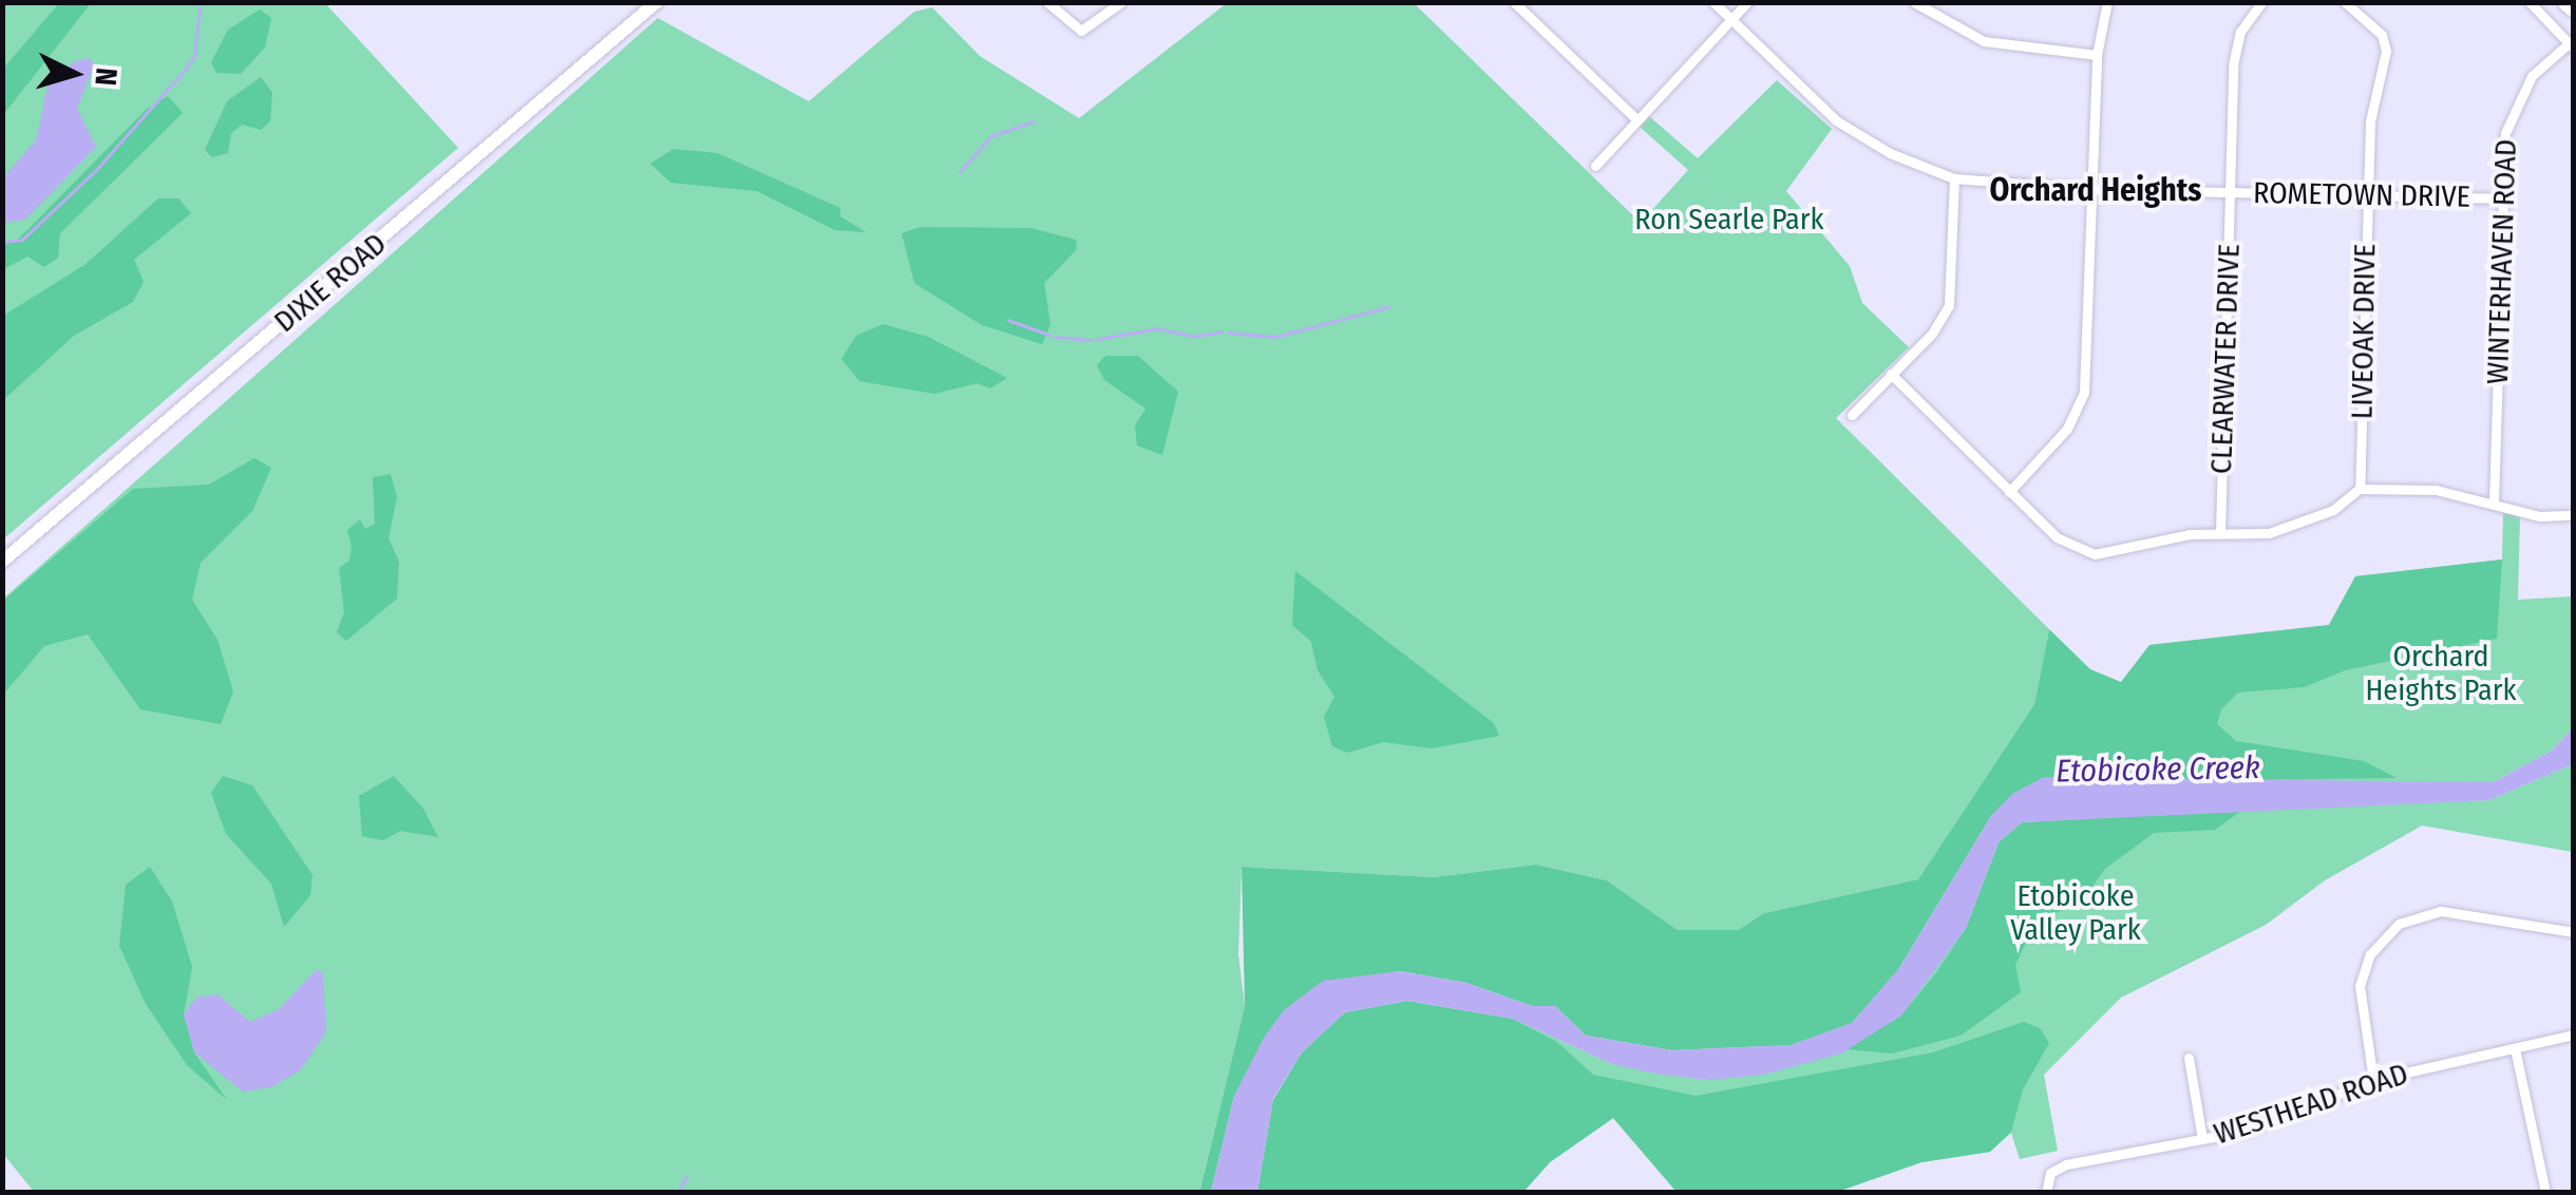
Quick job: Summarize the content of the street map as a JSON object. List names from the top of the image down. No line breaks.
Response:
{"streets":{"main road":["DIXIE ROAD"],"street":["ROMETOWN DRIVE","WINTERHAVEN ROAD","LIVEOAK DRIVE","CLEARWATER DRIVE","WESTHEAD ROAD"]},"crossings":[["ROMETOWN DRIVE","WINTERHAVEN ROAD"],["ROMETOWN DRIVE","LIVEOAK DRIVE"],["ROMETOWN DRIVE","CLEARWATER DRIVE"]],"districts":["Orchard Heights"],"water":["Etobicoke Creek"],"parks":["Ron Searle Park","Orchard Heights Park","Etobicoke Valley Park"],"north":"right"}
